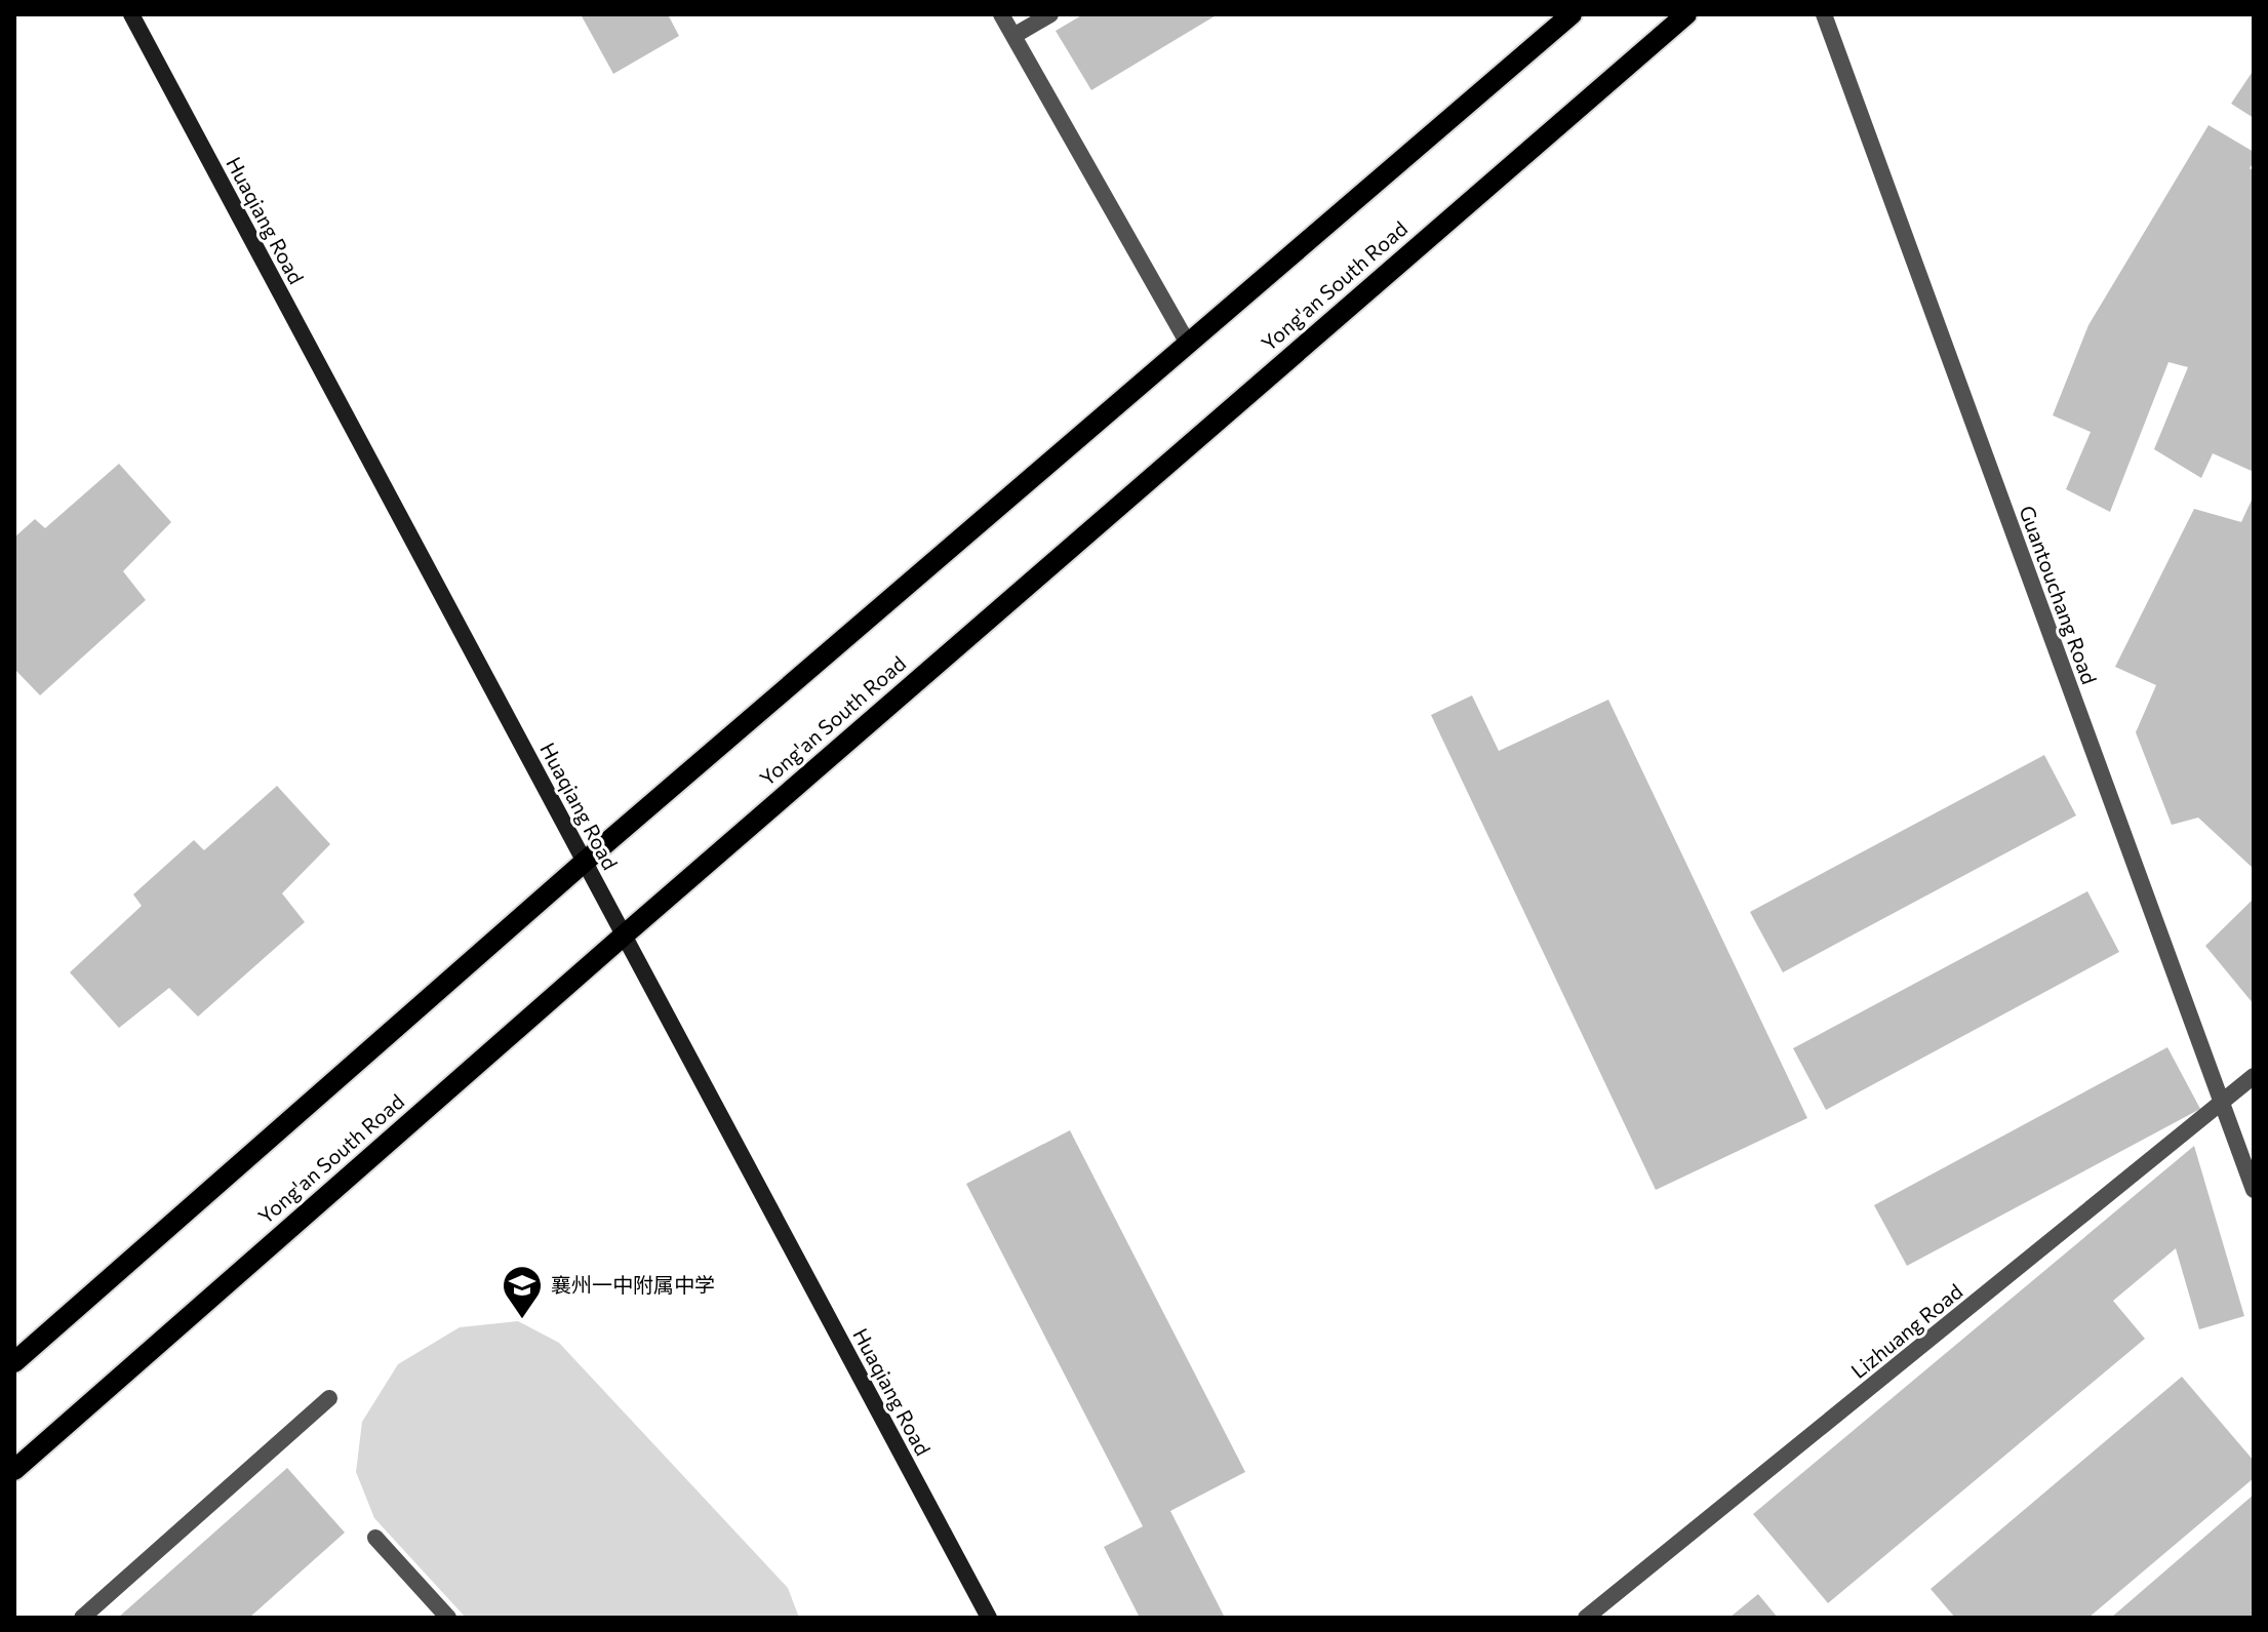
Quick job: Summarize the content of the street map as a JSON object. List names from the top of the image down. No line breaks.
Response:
{"streets":{"main road":["Yong'an South Road"],"street":["Huaqiang Road","Guantouchang Road","Lizhuang Road"]},"crossings":[["Huaqiang Road","Yong'an South Road"],["Guantouchang Road","Lizhuang Road"]],"places":{"school or university":["襄州一中附属中学"]}}
